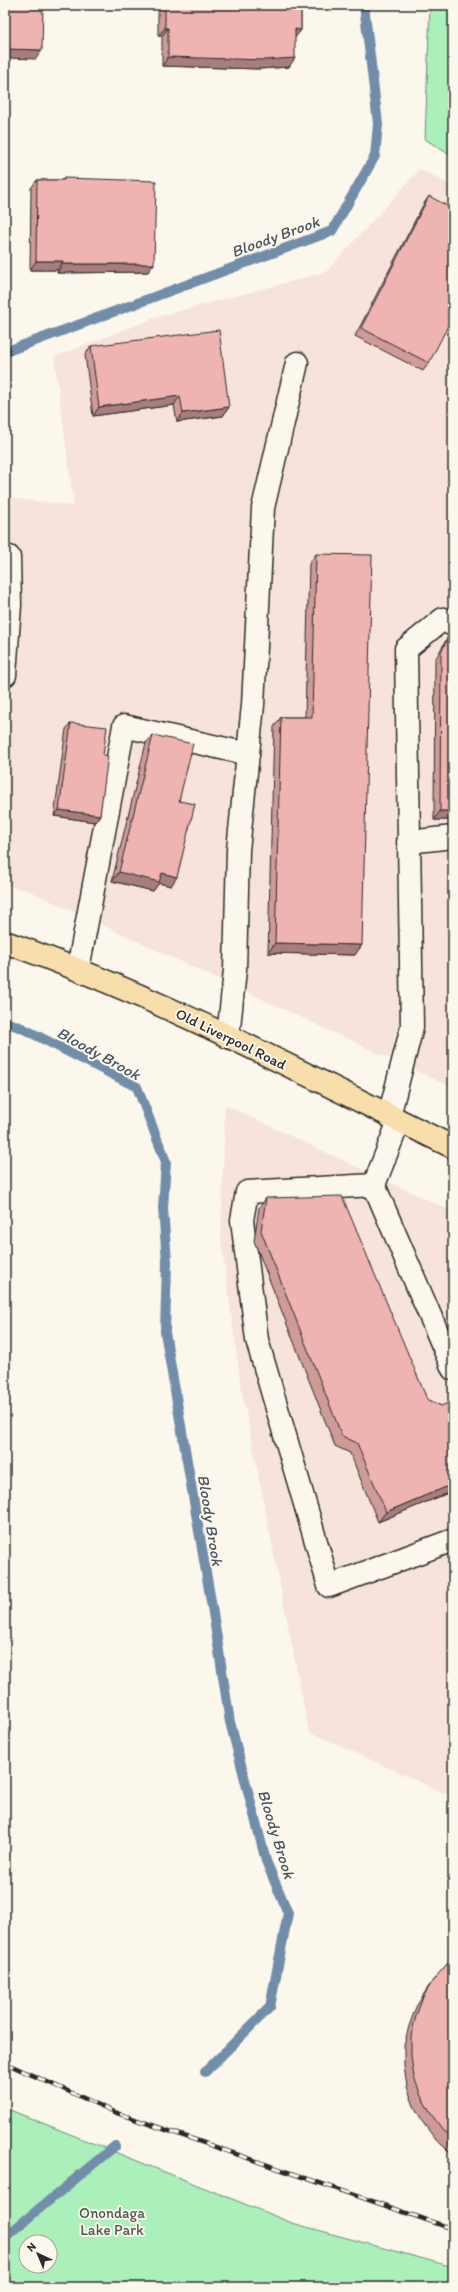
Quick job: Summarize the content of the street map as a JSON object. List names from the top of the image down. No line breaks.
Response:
{"streets":{"main road":["Old Liverpool Road"]},"water":["Bloody Brook"],"parks":["Onondaga Lake Park"],"north":"top left"}
